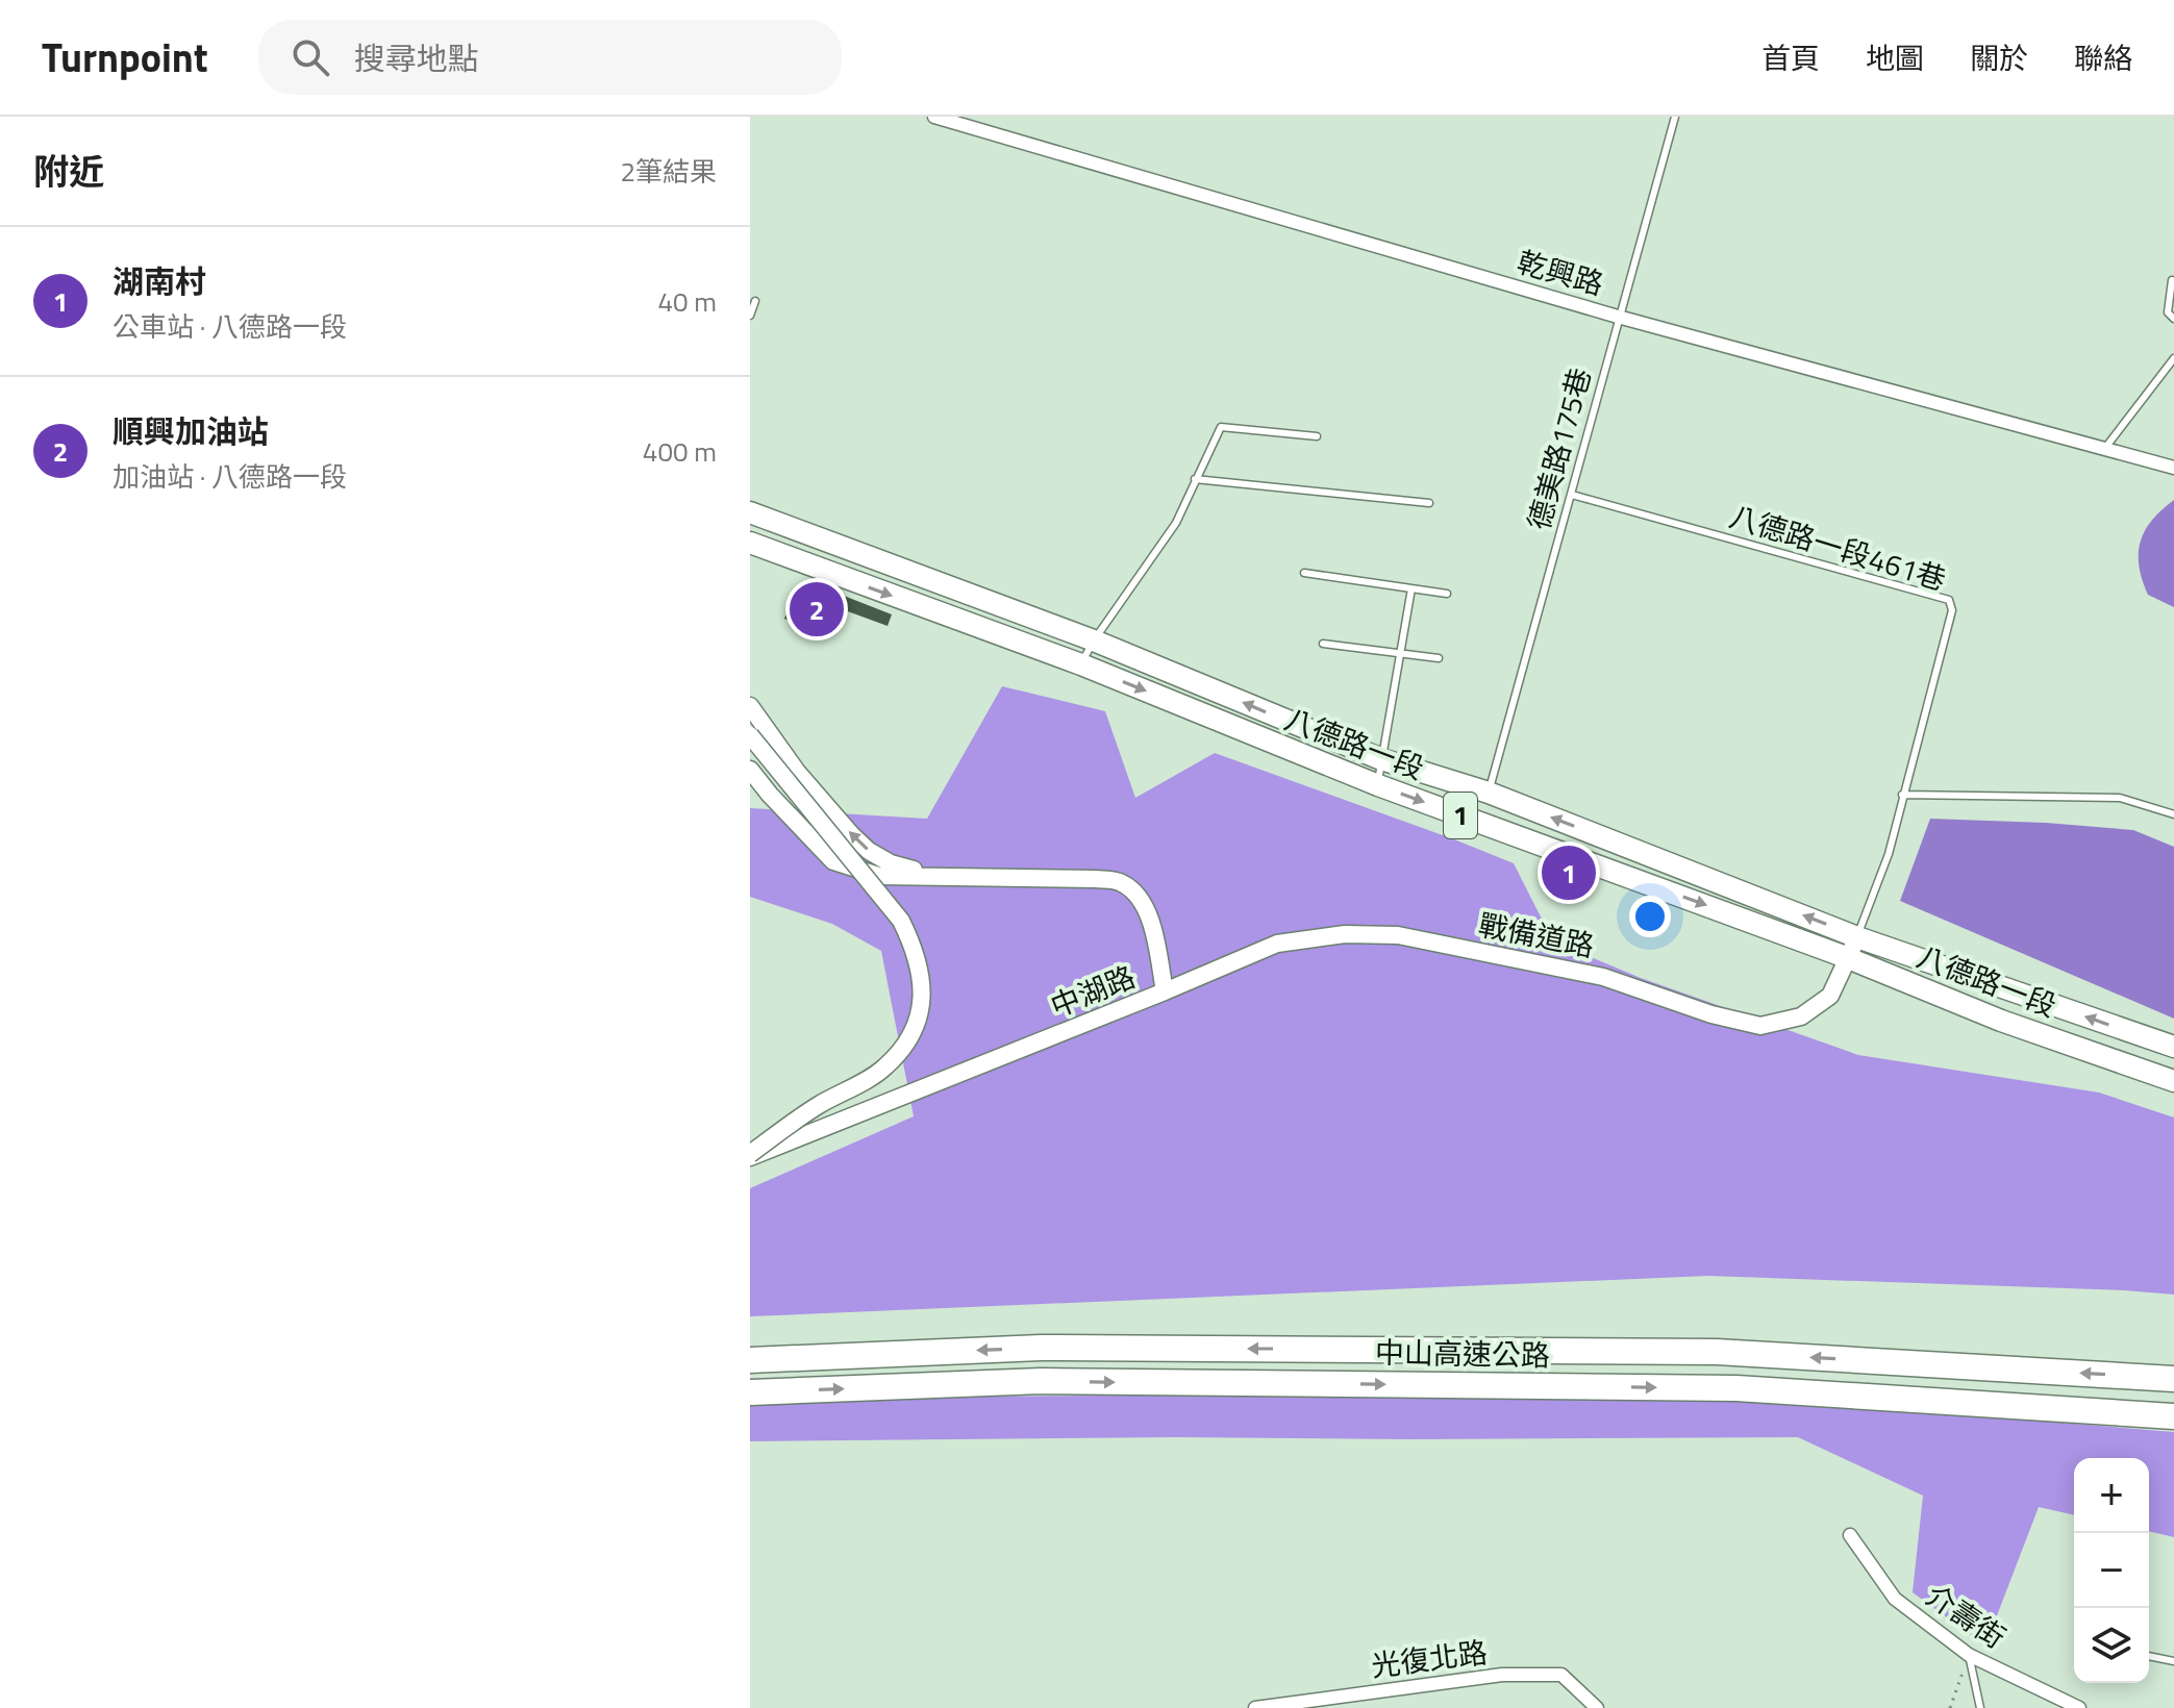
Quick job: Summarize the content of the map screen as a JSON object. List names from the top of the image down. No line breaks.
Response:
{"streets":{"highway":["中山高速公路"],"main road":["八德路一段","1"],"street":["乾興路","戰備道路","中湖路","介壽街","光復北路"],"lane":["德美路175巷","八德路一段461巷"]},"crossings":[["乾興路","德美路175巷"],["德美路175巷","八德路一段461巷"],["德美路175巷","八德路一段"],["八德路一段461巷","八德路一段"],["八德路一段461巷","戰備道路"],["八德路一段","戰備道路"],["戰備道路","中湖路"]],"page":{"header":"Turnpoint","search":"搜尋地點","nav":["首頁","地圖","關於","聯絡"],"heading":["附近","2筆結果"],"list":[{"mark":"1","name":"湖南村","note":"公車站 · 八德路一段","value":"40 m"},{"mark":"2","name":"順興加油站","note":"加油站 · 八德路一段","value":"400 m"}],"pins":["2","1"],"map_buttons":["+","−"]}}
